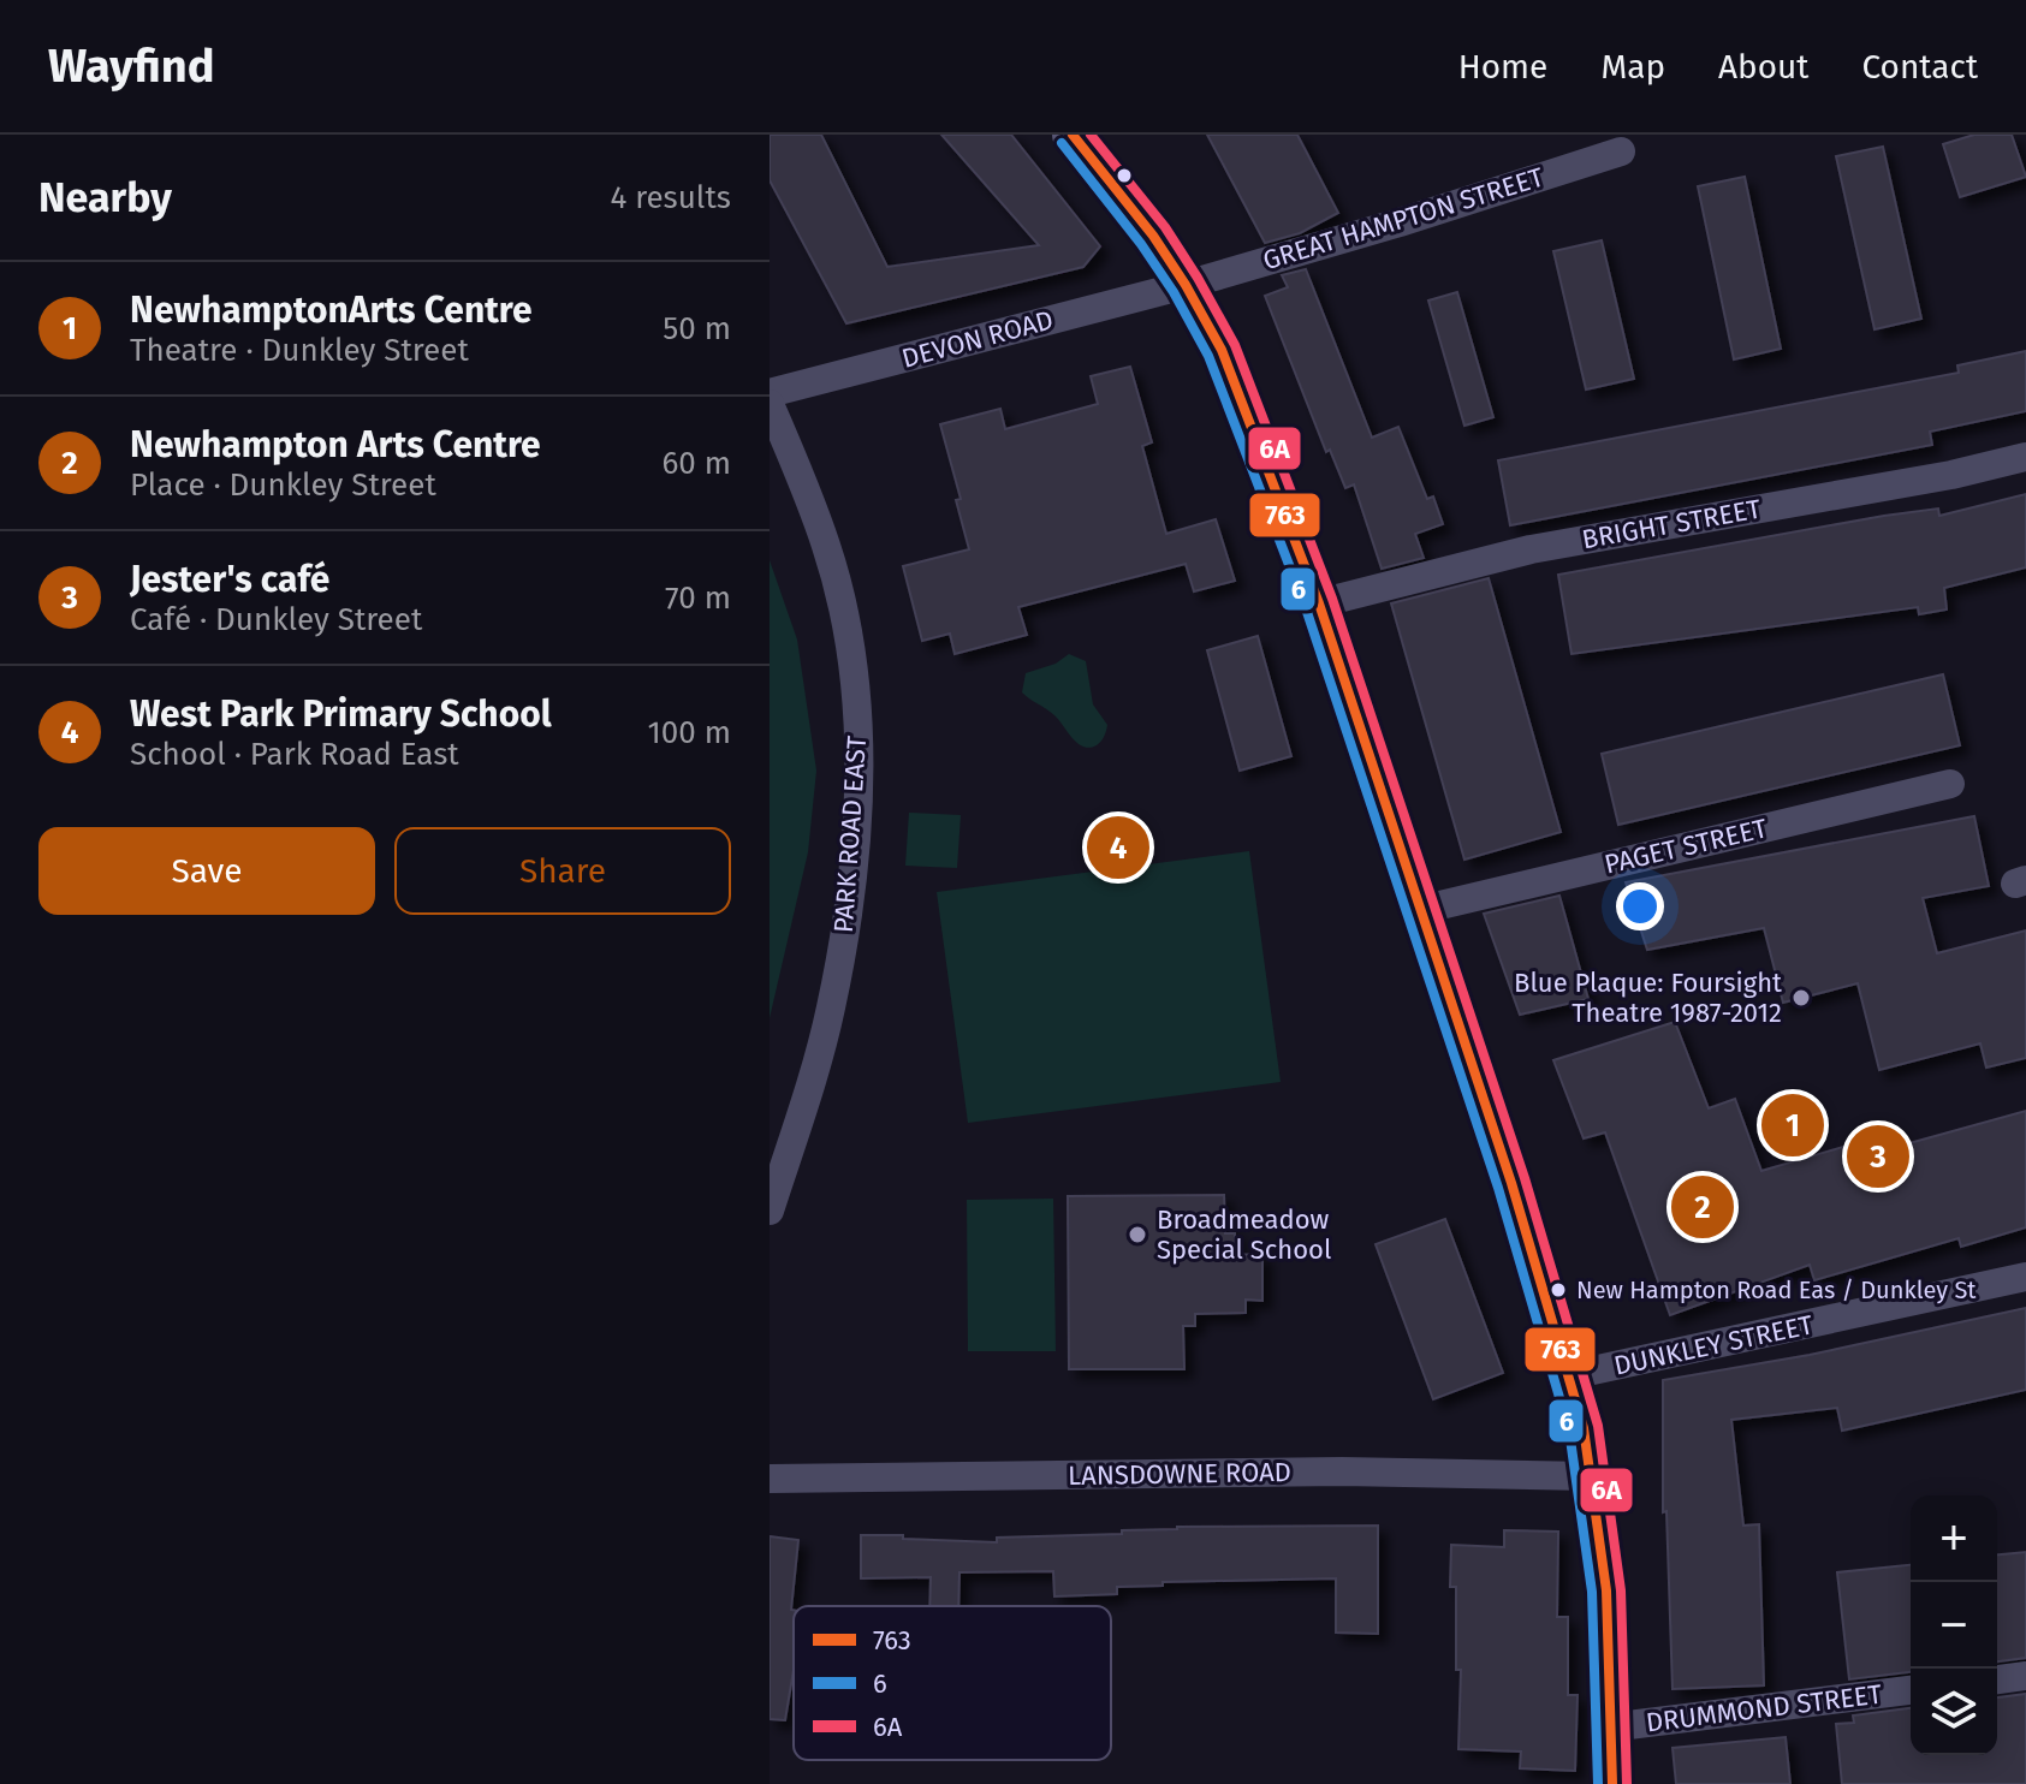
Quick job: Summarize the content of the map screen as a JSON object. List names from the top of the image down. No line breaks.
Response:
{"streets":{"street":["GREAT HAMPTON STREET","DEVON ROAD","BRIGHT STREET","PARK ROAD EAST","PAGET STREET","DUNKLEY STREET","LANSDOWNE ROAD","DRUMMOND STREET"]},"crossings":[["GREAT HAMPTON STREET","DEVON ROAD"]],"places":["Blue Plaque: Foursight Theatre 1987-2012","Broadmeadow Special School","New Hampton Road Eas / Dunkley St"],"lines":["transit line 763","transit line 6A","transit line 6"],"legend":["763","6","6A"],"page":{"header":"Wayfind","nav":["Home","Map","About","Contact"],"heading":["Nearby","4 results"],"list":[{"mark":"1","name":"NewhamptonArts Centre","note":"Theatre · Dunkley Street","value":"50 m"},{"mark":"2","name":"Newhampton Arts Centre","note":"Place · Dunkley Street","value":"60 m"},{"mark":"3","name":"Jester's café","note":"Café · Dunkley Street","value":"70 m"},{"mark":"4","name":"West Park Primary School","note":"School · Park Road East","value":"100 m"}],"buttons":["Save","Share"],"pins":["4","1","3","2"],"map_buttons":["+","−"]}}
